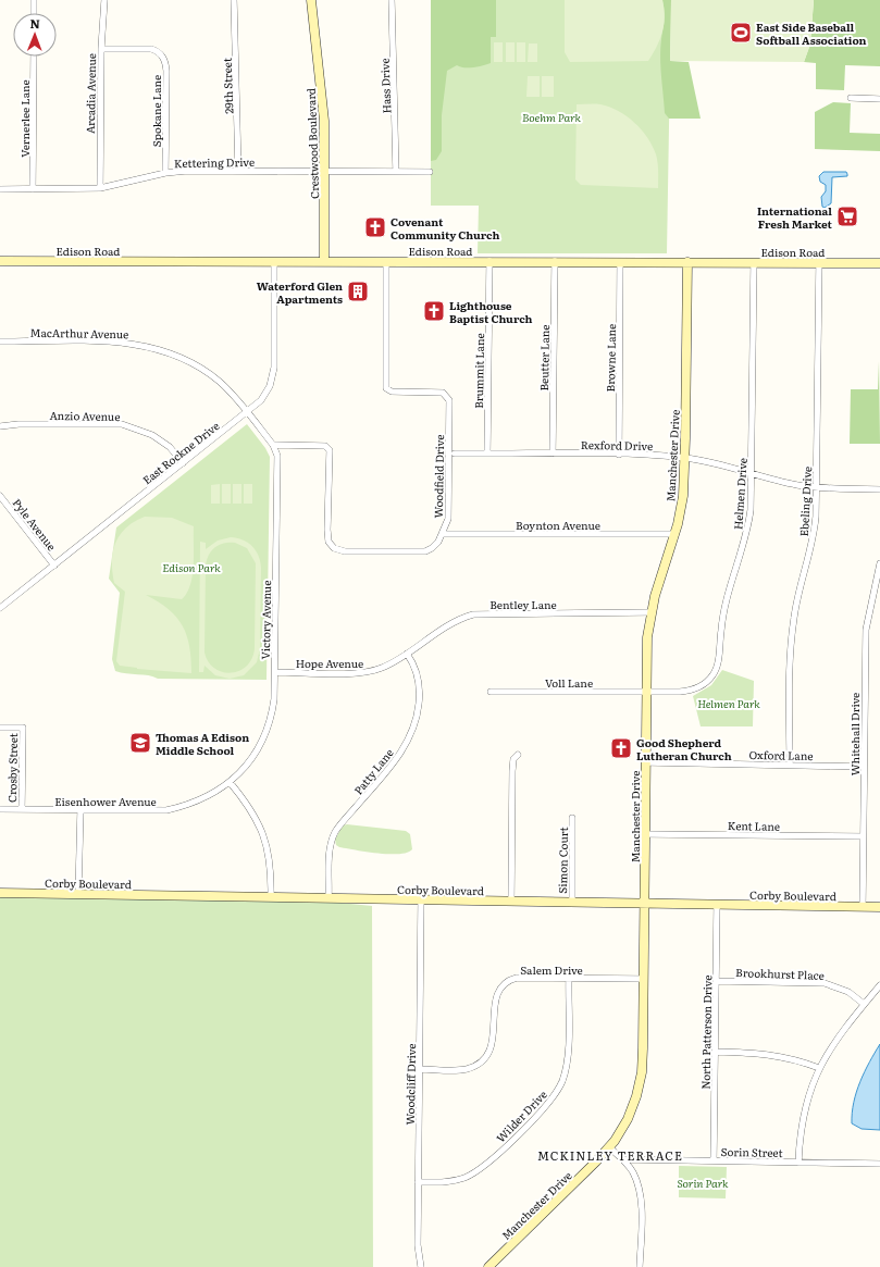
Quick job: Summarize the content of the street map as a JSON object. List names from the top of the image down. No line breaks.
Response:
{"streets":{"street":["29th Street","Hass Drive","Arcadia Avenue","Spokane Lane","Vernerlee Lane","Crestwood Boulevard","Kettering Drive","Edison Road","MacArthur Avenue","Beutter Lane","Browne Lane","Brummit Lane","Anzio Avenue","Rexford Drive","East Rockne Drive","Manchester Drive","Woodfield Drive","Helmen Drive","Ebeling Drive","Pyle Avenue","Boynton Avenue","Bentley Lane","Victory Avenue","Hope Avenue","Voll Lane","Whitehall Drive","Oxford Lane","Crosby Street","Patty Lane","Eisenhower Avenue","Kent Lane","Simon Court","Corby Boulevard","Salem Drive","Brookhurst Place","North Patterson Drive","Woodcliff Drive","Wilder Drive","Sorin Street"]},"crossings":[["29th Street","Kettering Drive"],["Hass Drive","Kettering Drive"],["Arcadia Avenue","Spokane Lane"],["Arcadia Avenue","Kettering Drive"],["Spokane Lane","Kettering Drive"],["Vernerlee Lane","Kettering Drive"],["Crestwood Boulevard","Kettering Drive"],["Crestwood Boulevard","Edison Road"],["Edison Road","Beutter Lane"],["Edison Road","Browne Lane"],["Edison Road","Brummit Lane"],["Edison Road","East Rockne Drive"],["Edison Road","Manchester Drive"],["Edison Road","Woodfield Drive"],["Edison Road","Helmen Drive"],["Edison Road","Ebeling Drive"],["MacArthur Avenue","East Rockne Drive"],["MacArthur Avenue","Woodfield Drive"],["MacArthur Avenue","Victory Avenue"],["Beutter Lane","Rexford Drive"],["Browne Lane","Rexford Drive"],["Brummit Lane","Rexford Drive"],["Anzio Avenue","East Rockne Drive"],["Rexford Drive","Manchester Drive"],["Rexford Drive","Helmen Drive"],["Rexford Drive","Ebeling Drive"],["East Rockne Drive","Pyle Avenue"],["Manchester Drive","Helmen Drive"],["Manchester Drive","Boynton Avenue"],["Manchester Drive","Bentley Lane"],["Manchester Drive","Voll Lane"],["Manchester Drive","Oxford Lane"],["Manchester Drive","Kent Lane"],["Manchester Drive","Corby Boulevard"],["Manchester Drive","Salem Drive"],["Woodfield Drive","Boynton Avenue"],["Woodfield Drive","Victory Avenue"],["Helmen Drive","Voll Lane"],["Ebeling Drive","Oxford Lane"],["Bentley Lane","Hope Avenue"],["Bentley Lane","Patty Lane"],["Victory Avenue","Hope Avenue"],["Victory Avenue","Eisenhower Avenue"],["Hope Avenue","Patty Lane"],["Whitehall Drive","Oxford Lane"],["Whitehall Drive","Kent Lane"],["Whitehall Drive","Corby Boulevard"],["Crosby Street","Eisenhower Avenue"],["Patty Lane","Corby Boulevard"],["Simon Court","Corby Boulevard"],["Corby Boulevard","North Patterson Drive"],["Corby Boulevard","Woodcliff Drive"],["Salem Drive","Woodcliff Drive"],["Salem Drive","Wilder Drive"],["Brookhurst Place","North Patterson Drive"],["North Patterson Drive","Sorin Street"],["Woodcliff Drive","Wilder Drive"]],"districts":["MCKINLEY TERRACE"],"parks":["Boehm Park","Edison Park","Helmen Park","Sorin Park"],"places":{"sports":["East Side Baseball Softball Association"],"supermarket":["International Fresh Market"],"church":["Covenant Community Church","Lighthouse Baptist Church","Good Shepherd Lutheran Church"],"building":["Waterford Glen Apartments"],"school or university":["Thomas A Edison Middle School"]},"north":"top"}
